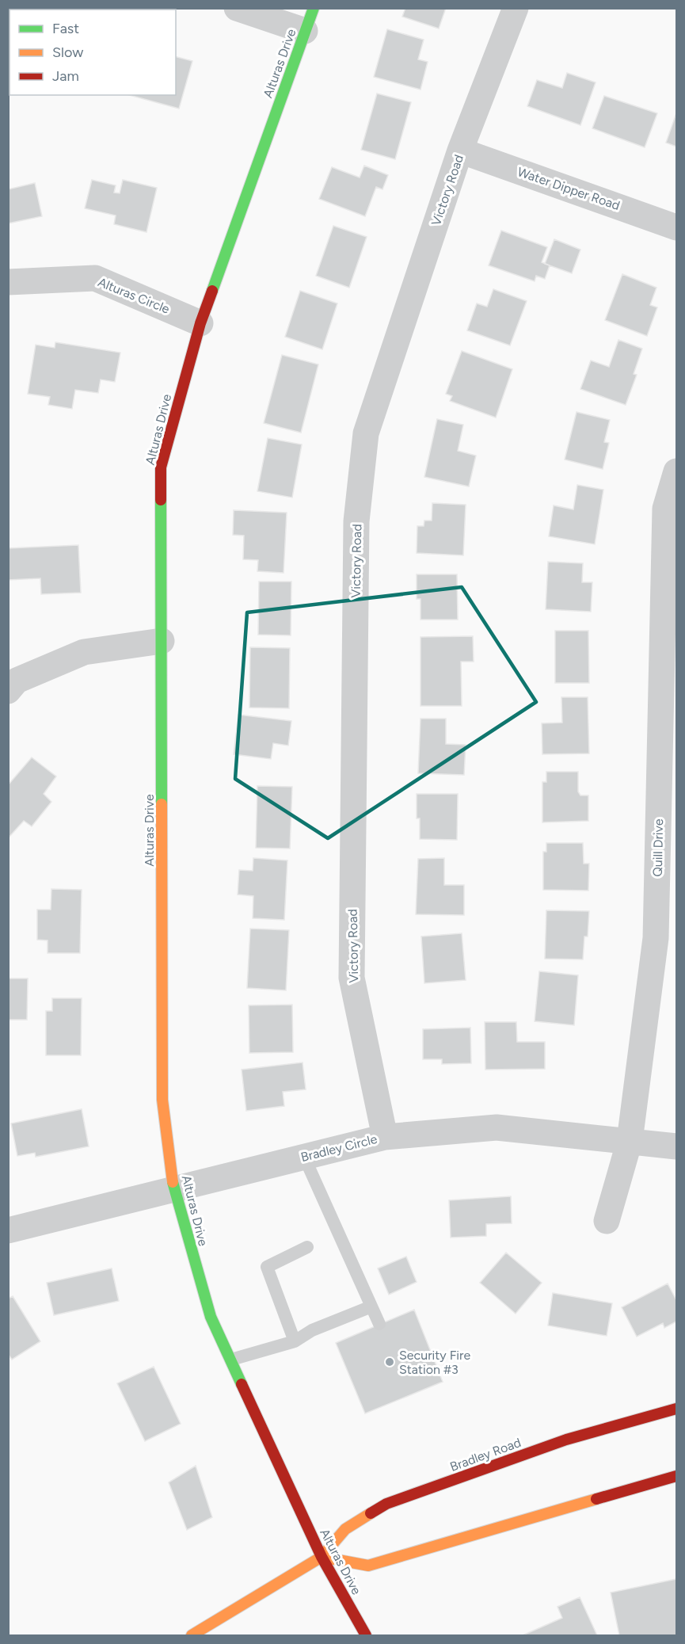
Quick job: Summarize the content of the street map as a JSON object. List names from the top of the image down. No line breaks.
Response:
{"streets":{"street":["Alturas Drive","Water Dipper Road","Victory Road","Alturas Circle","Quill Drive","Bradley Circle","Bradley Road"]},"crossings":[["Alturas Drive","Alturas Circle"],["Alturas Drive","Bradley Circle"],["Alturas Drive","Bradley Road"],["Water Dipper Road","Victory Road"],["Victory Road","Bradley Circle"],["Quill Drive","Bradley Circle"]],"places":["Security Fire Station #3"],"legend":["Fast","Slow","Jam"]}
